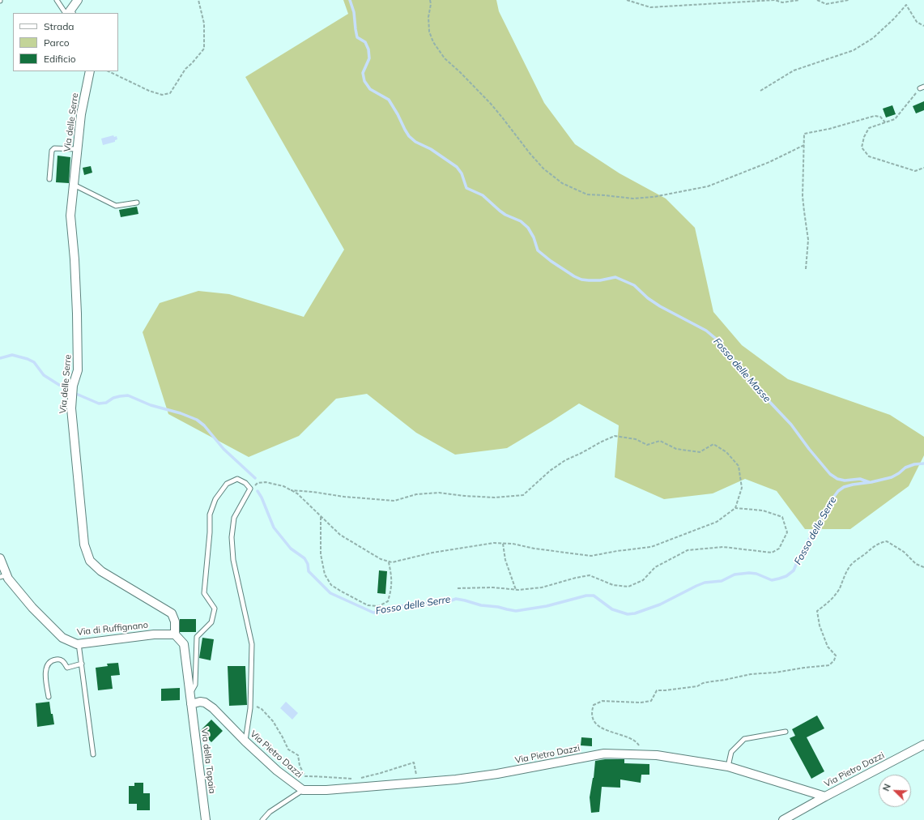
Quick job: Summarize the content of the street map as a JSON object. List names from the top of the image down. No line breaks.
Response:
{"streets":{"street":["Via delle Serre","Via di Ruffignano","Via Pietro Dazzi","Via della Topaia"]},"crossings":[["Via delle Serre","Via di Ruffignano"],["Via Pietro Dazzi","Via della Topaia"]],"water":["Fosso delle Masse","Fosso delle Serre"],"legend":["Strada","Parco","Edificio"],"north":"top left"}
